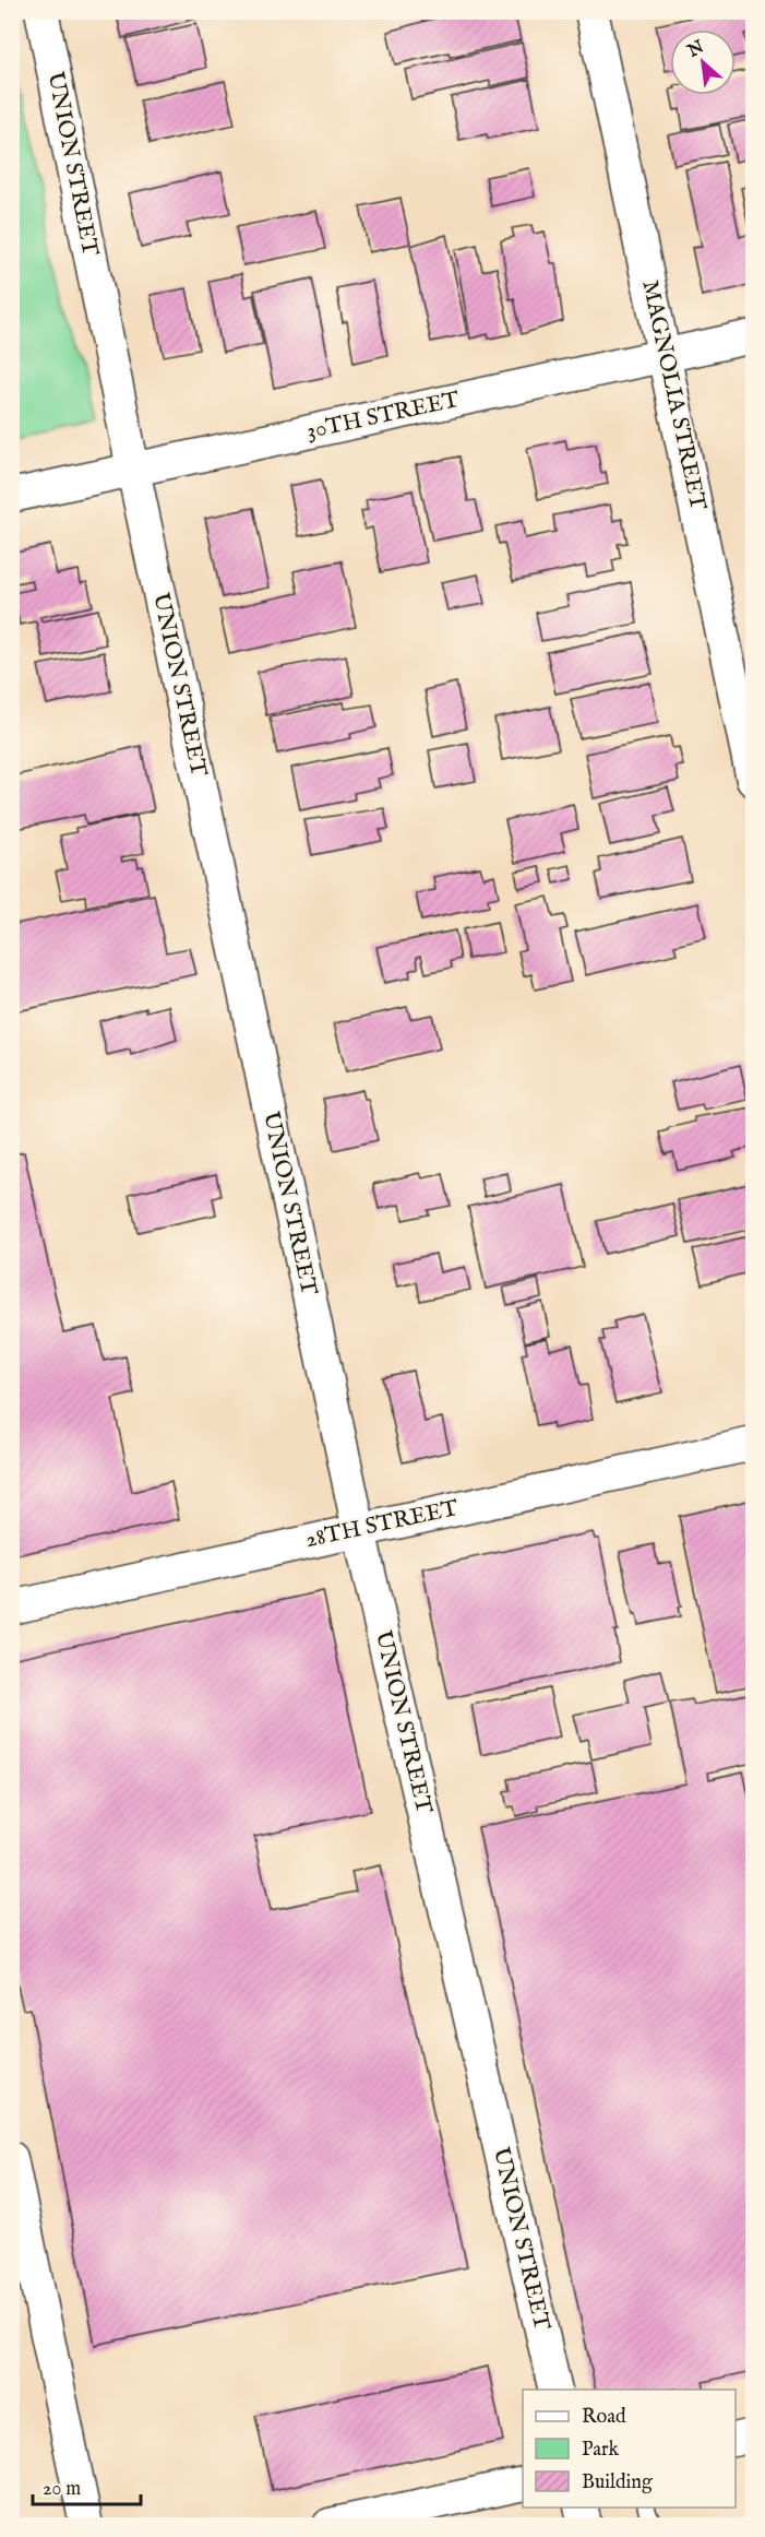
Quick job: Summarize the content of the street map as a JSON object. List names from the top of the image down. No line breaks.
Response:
{"streets":{"street":["UNION STREET","MAGNOLIA STREET","30TH STREET","28TH STREET"]},"crossings":[["UNION STREET","30TH STREET"],["UNION STREET","28TH STREET"],["MAGNOLIA STREET","30TH STREET"]],"legend":["Road","Park","Building"],"scale_bar":"20 m","north":"top left"}
